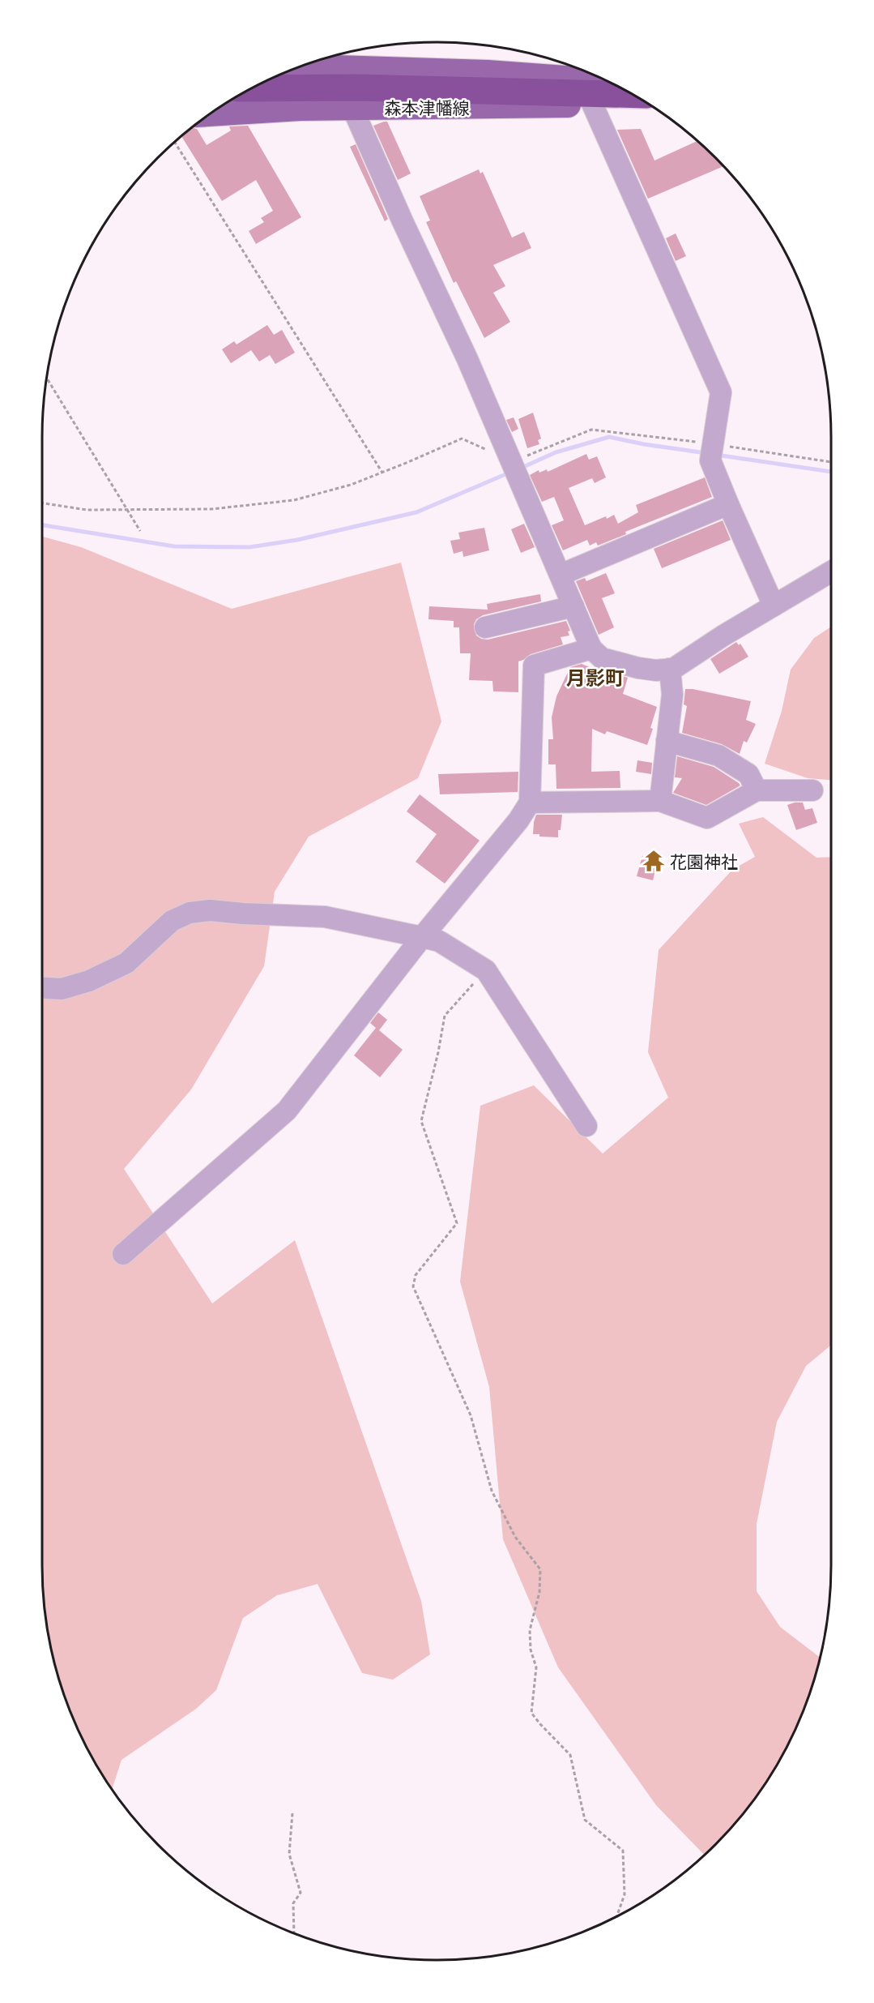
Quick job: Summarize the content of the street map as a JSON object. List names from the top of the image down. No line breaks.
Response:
{"streets":{"main road":["森本津幡線"]},"districts":["月影町"],"places":{"temple":["花園神社"]}}
